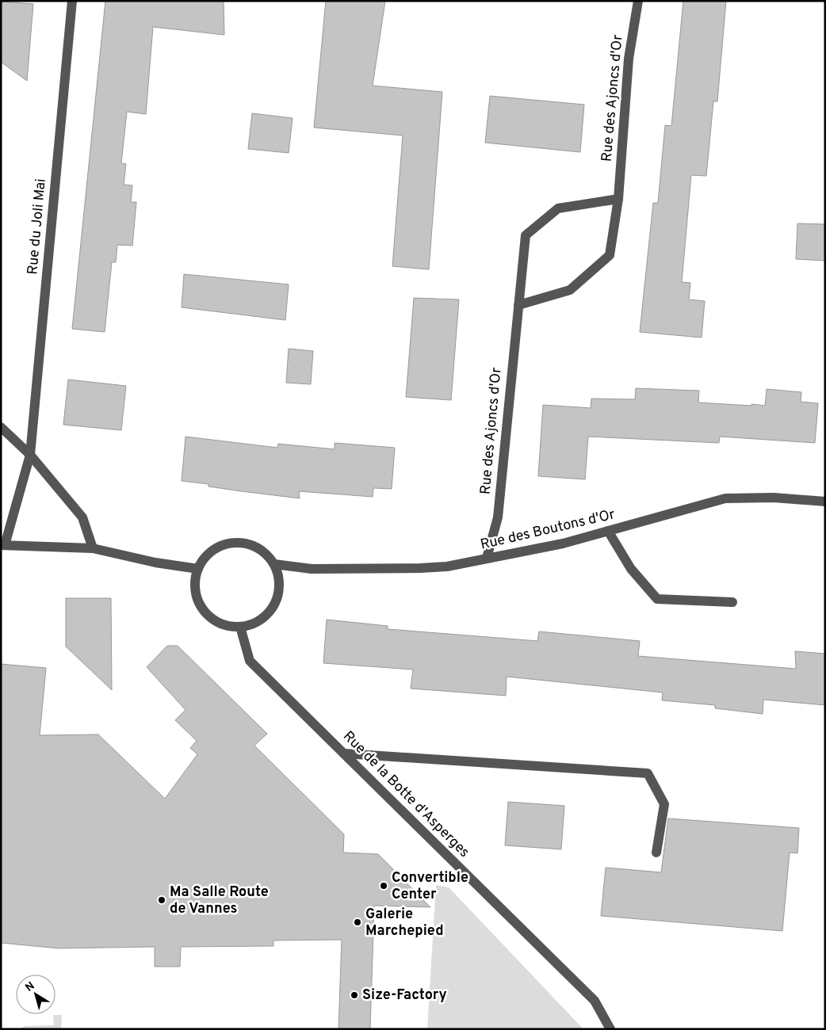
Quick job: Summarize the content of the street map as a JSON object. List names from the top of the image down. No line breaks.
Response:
{"streets":{"street":["Rue des Ajoncs d'Or","Rue du Joli Mai","Rue des Boutons d'Or","Rue de la Botte d'Asperges"]},"crossings":[["Rue des Ajoncs d'Or","Rue des Boutons d'Or"],["Rue des Boutons d'Or","Rue de la Botte d'Asperges"]],"places":["Convertible Center","Ma Salle Route de Vannes","Galerie Marchepied","Size-Factory"],"north":"top left"}
